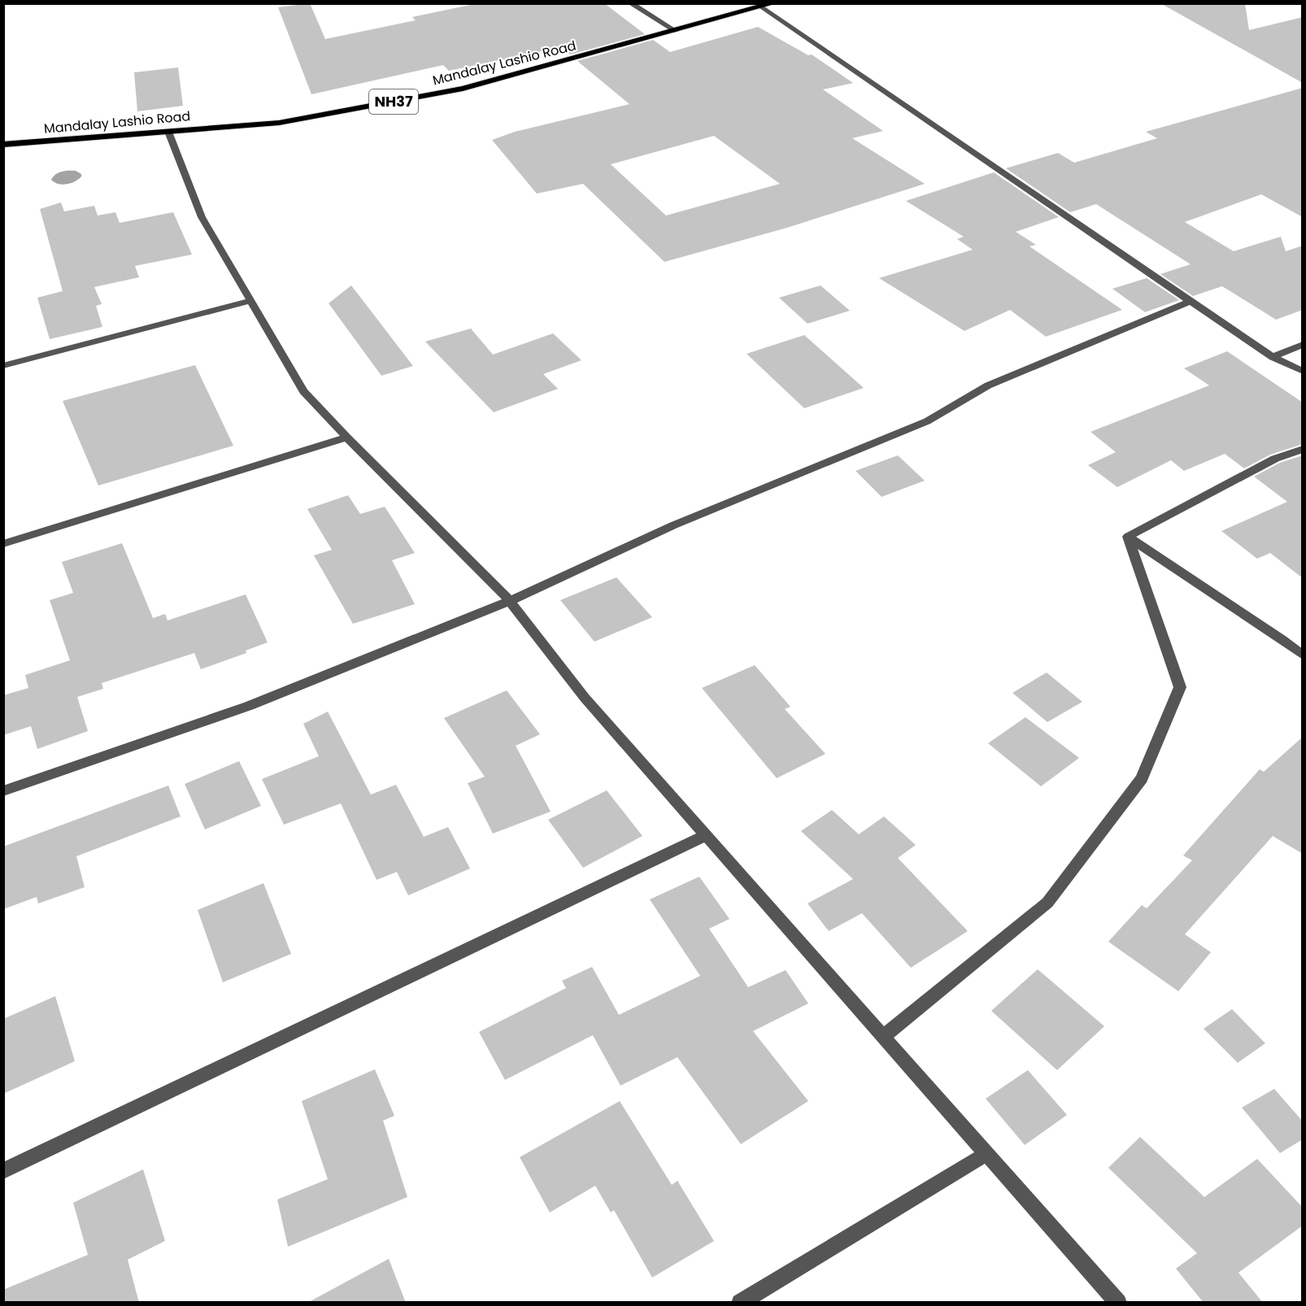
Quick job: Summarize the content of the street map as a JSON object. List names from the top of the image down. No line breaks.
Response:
{"streets":{"highway":["Mandalay Lashio Road","NH37"]}}
